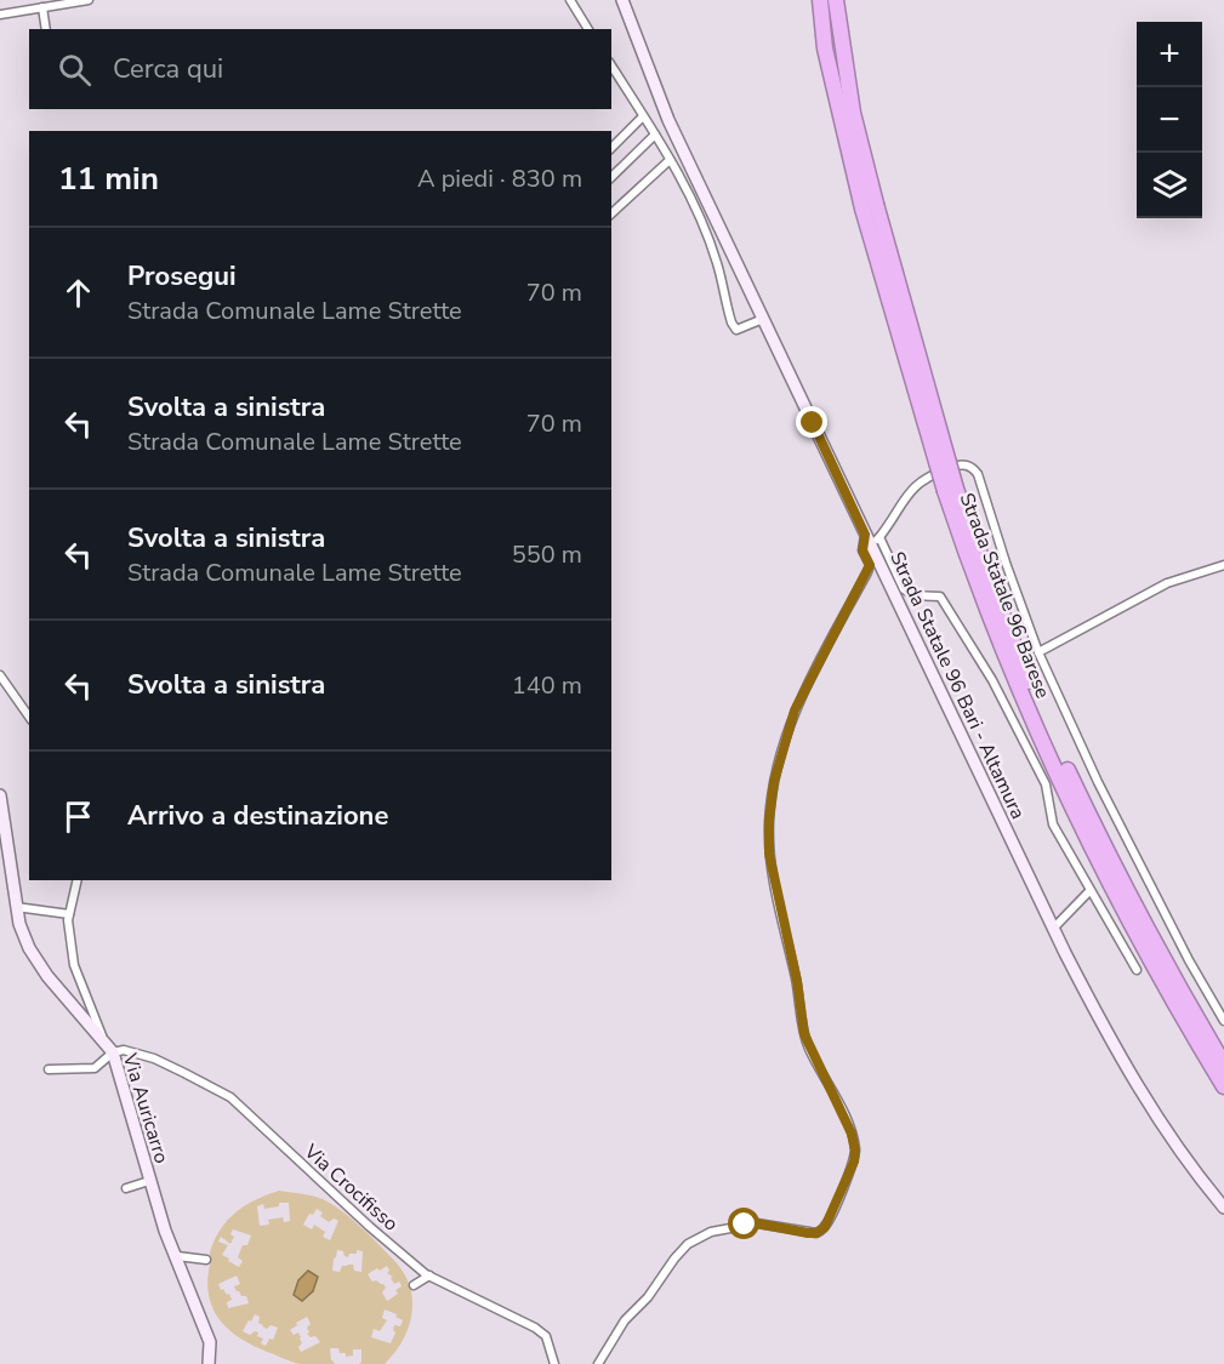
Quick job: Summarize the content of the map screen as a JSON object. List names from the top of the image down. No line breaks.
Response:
{"streets":{"highway":["Strada Statale 96 Barese"],"street":["Strada Statale 96 Bari - Altamura","Via Auricarro","Via Crocifisso"]},"crossings":[["Via Auricarro","Via Crocifisso"]],"page":{"map_buttons":["+","−"],"search":"Cerca qui","heading":["11 min","A piedi · 830 m"],"list":[["Prosegui","Strada Comunale Lame Strette","70 m"],["Svolta a sinistra","Strada Comunale Lame Strette","70 m"],["Svolta a sinistra","Strada Comunale Lame Strette","550 m"],["Svolta a sinistra","140 m"],"Arrivo a destinazione"]}}
